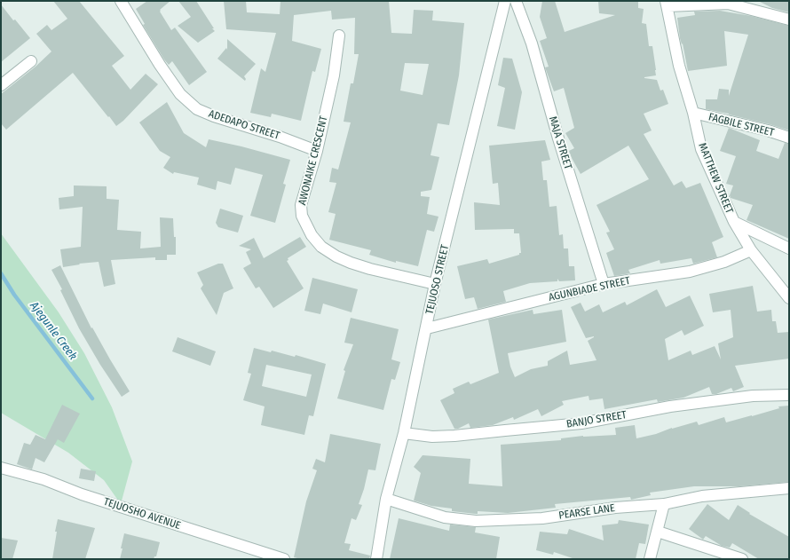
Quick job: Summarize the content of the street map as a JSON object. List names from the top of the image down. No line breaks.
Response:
{"streets":{"street":["ADEDAPO STREET","FAGBILE STREET","MAJA STREET","AWONAIKE CRESCENT","MATTHEW STREET","TEJUOSO STREET","AGUNBIADE STREET","BANJO STREET","PEARSE LANE","TEJUOSHO AVENUE"]},"crossings":[["ADEDAPO STREET","AWONAIKE CRESCENT"],["FAGBILE STREET","MATTHEW STREET"],["MAJA STREET","AGUNBIADE STREET"],["AWONAIKE CRESCENT","TEJUOSO STREET"],["MATTHEW STREET","AGUNBIADE STREET"],["TEJUOSO STREET","AGUNBIADE STREET"],["TEJUOSO STREET","BANJO STREET"],["TEJUOSO STREET","PEARSE LANE"]],"water":["Ajegunle Creek"]}
